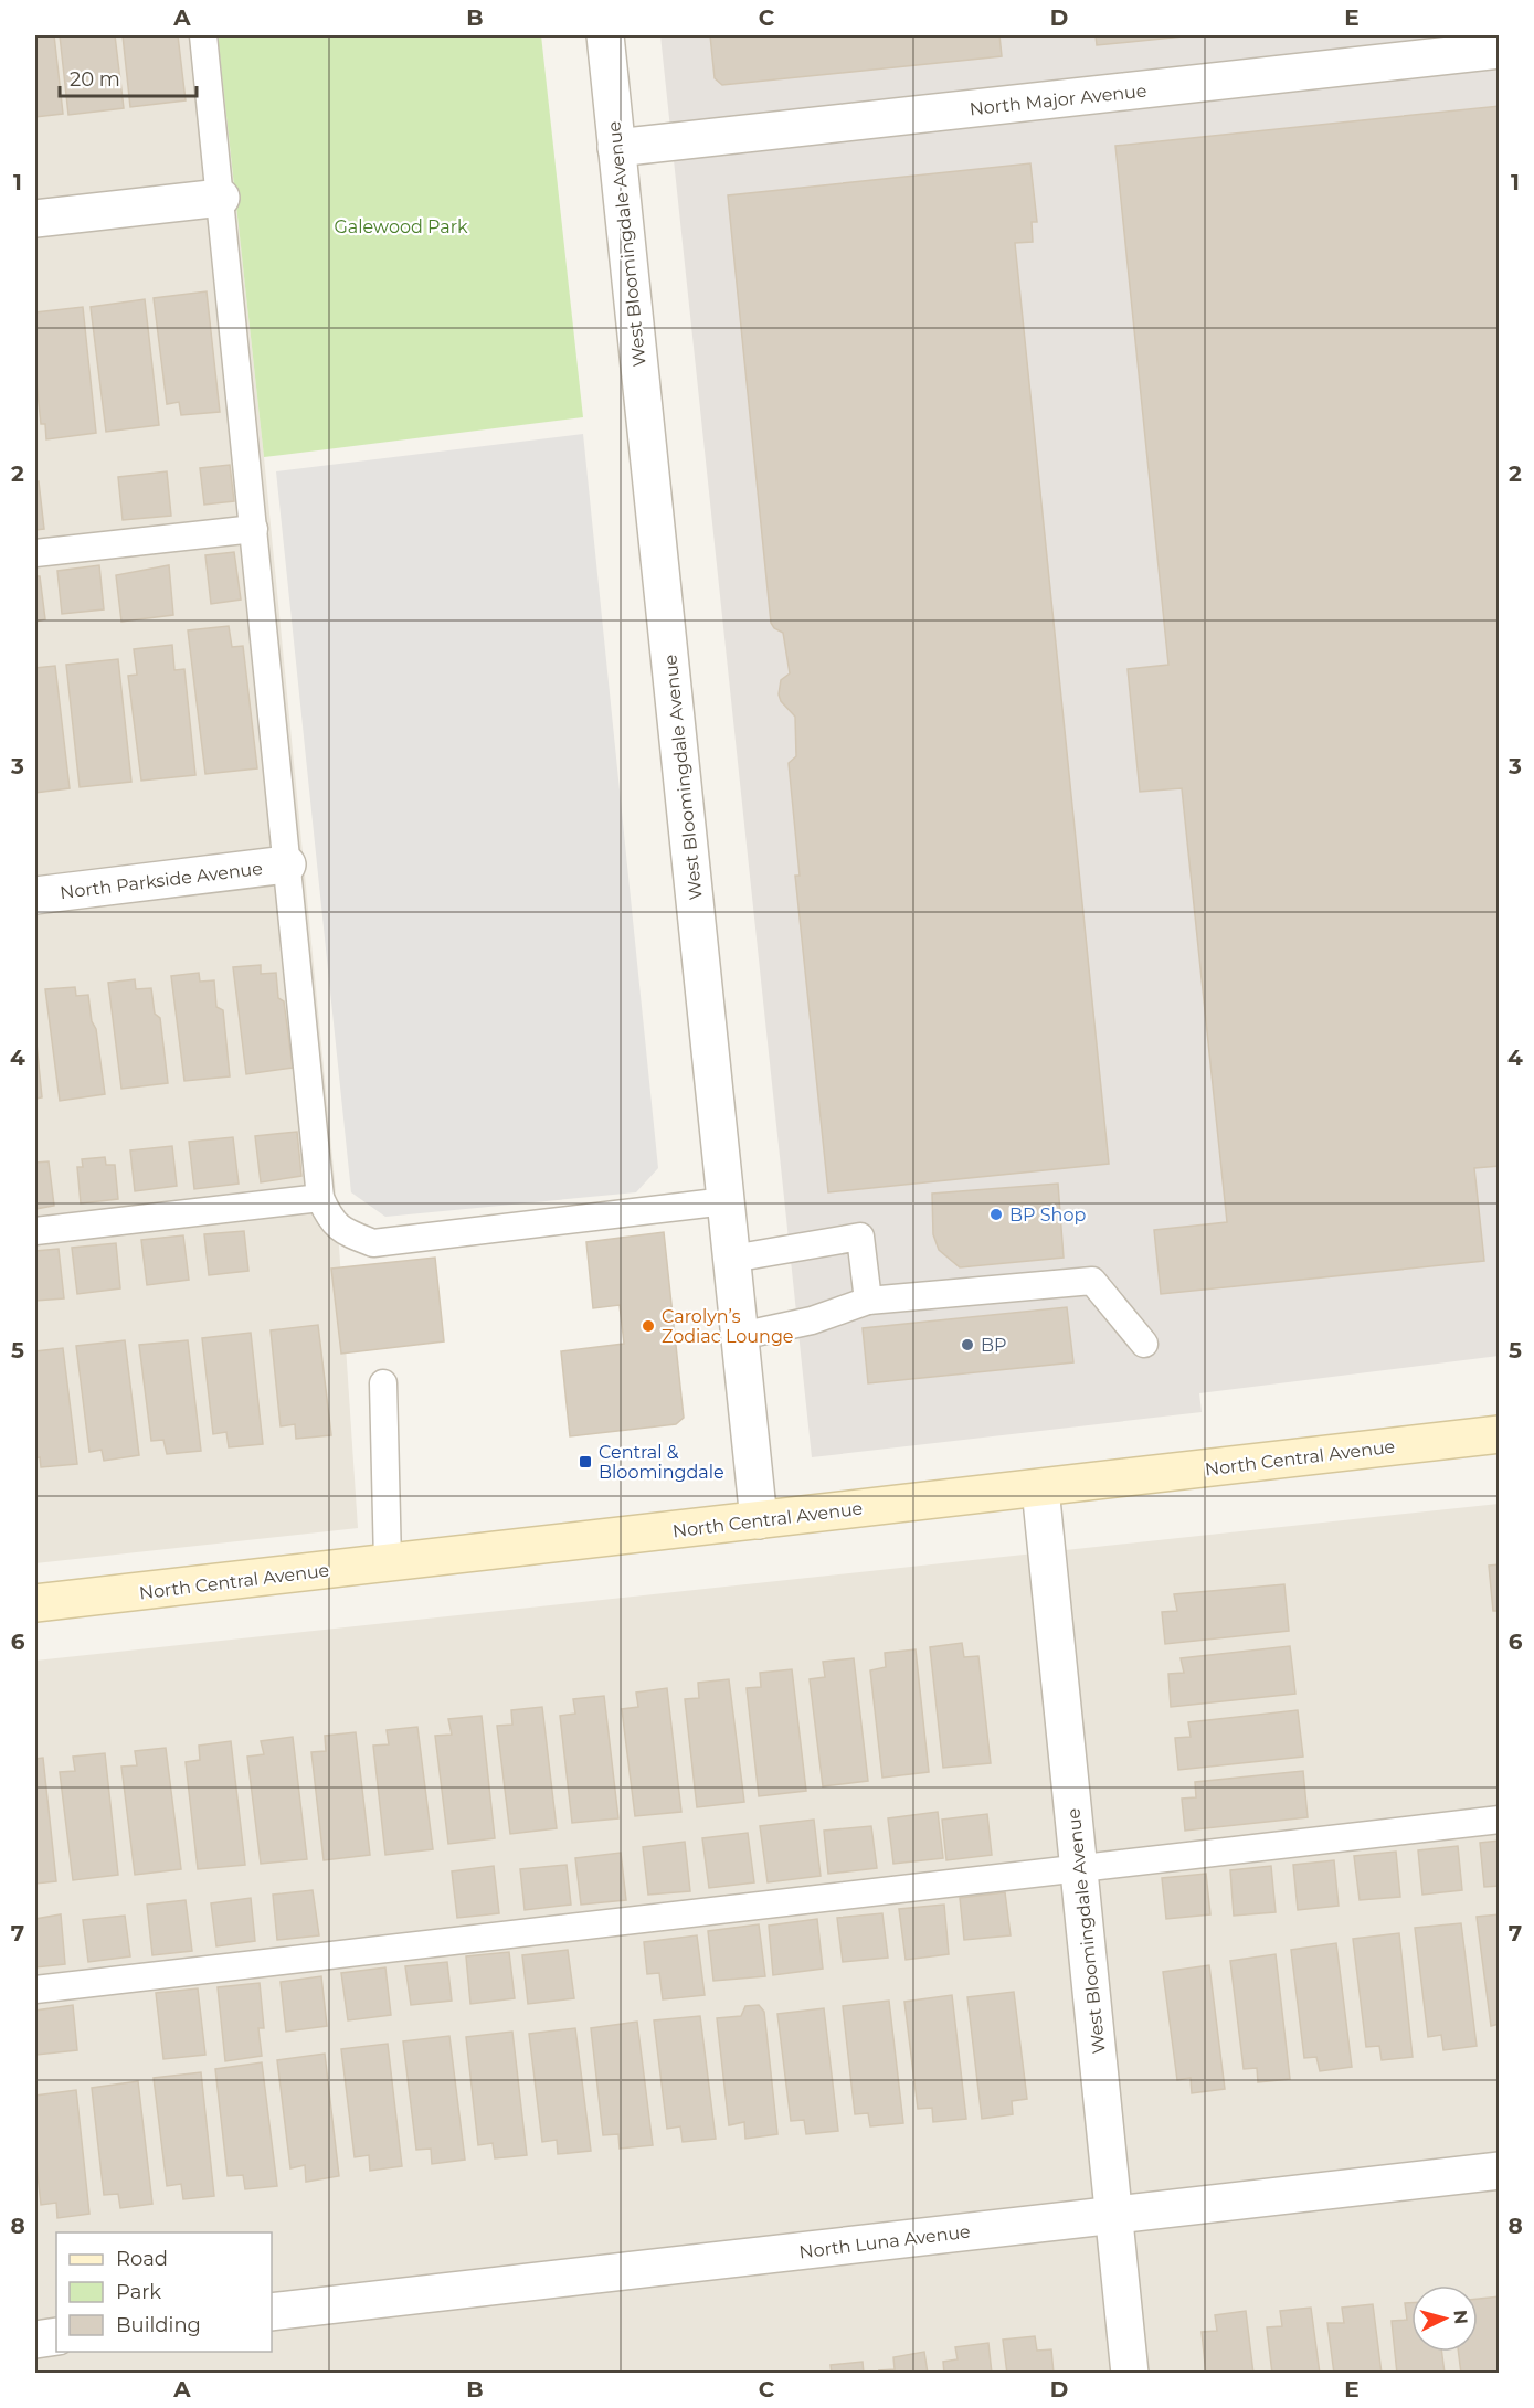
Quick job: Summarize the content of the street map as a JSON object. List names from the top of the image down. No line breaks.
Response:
{"streets":{"street":["North Major Avenue","West Bloomingdale Avenue","North Parkside Avenue","North Central Avenue","North Luna Avenue"]},"crossings":[["North Major Avenue","West Bloomingdale Avenue"],["West Bloomingdale Avenue","North Central Avenue"],["West Bloomingdale Avenue","North Luna Avenue"]],"parks":["Galewood Park"],"places":{"other":["BP Shop","Carolyn’s Zodiac Lounge","BP"],"transit":["Central & Bloomingdale"]},"legend":["Road","Park","Building"],"scale_bar":"20 m","north":"right","grid":{"columns":["A","B","C","D","E"],"rows":["1","2","3","4","5","6","7","8"]}}
